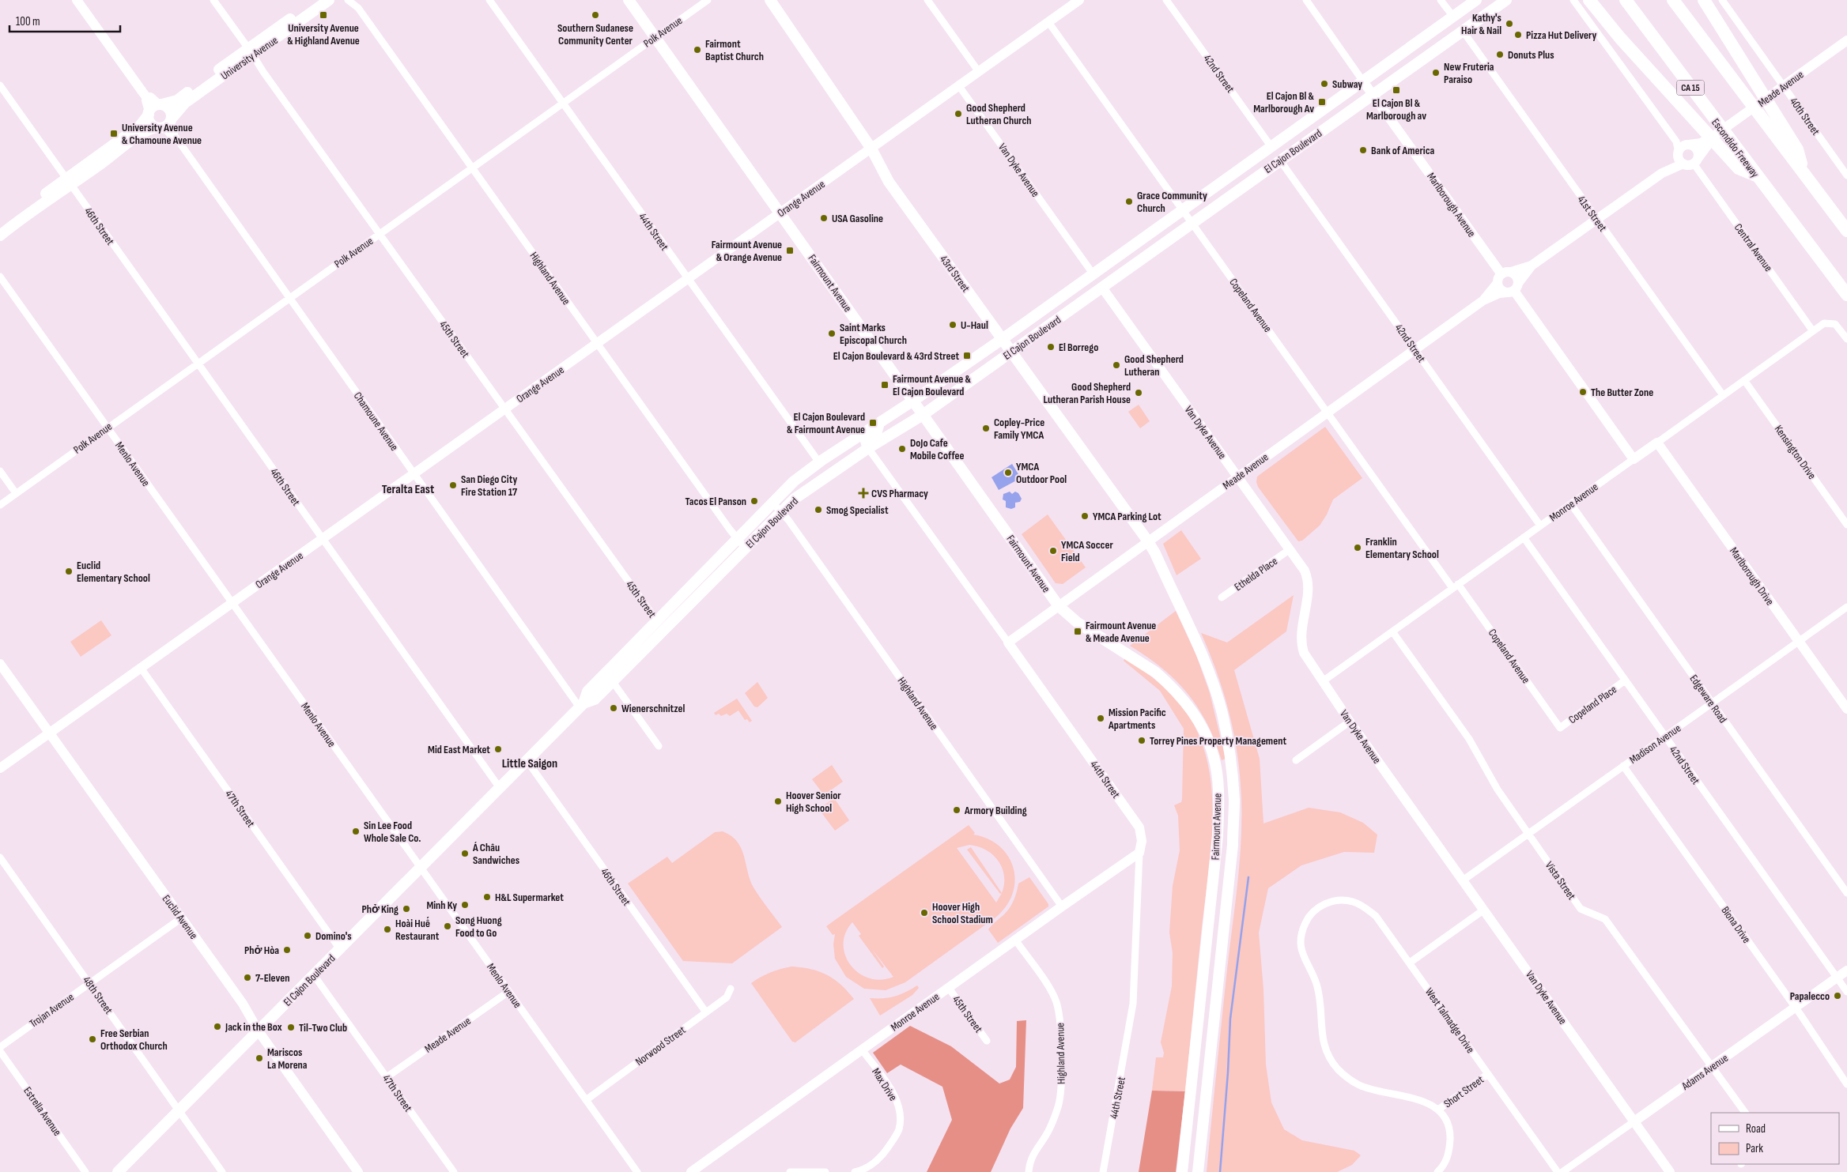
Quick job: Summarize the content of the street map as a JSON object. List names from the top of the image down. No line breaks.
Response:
{"streets":{"highway":["CA 15","Escondido Freeway"],"main road":["University Avenue","Meade Avenue","El Cajon Boulevard","Van Dyke Avenue","Orange Avenue","Marlborough Avenue","44th Street","43rd Street","Fairmount Avenue","Monroe Avenue","Marlborough Drive","Euclid Avenue","Adams Avenue"],"street":["Polk Avenue","42nd Street","40th Street","41st Street","46th Street","Central Avenue","Highland Avenue","Copeland Avenue","45th Street","Chamoune Avenue","Kensington Drive","Menlo Avenue","Ethelda Place","Edgeware Road","Copeland Place","Madison Avenue","47th Street","Vista Street","Biona Drive","48th Street","Trojan Avenue","West Talmadge Drive","Norwood Street","Max Drive","Short Street","Estrella Avenue"]},"crossings":[["Polk Avenue","46th Street"],["Polk Avenue","44th Street"],["Polk Avenue","Highland Avenue"],["Polk Avenue","Fairmount Avenue"],["Polk Avenue","45th Street"],["Polk Avenue","Chamoune Avenue"],["Polk Avenue","Menlo Avenue"],["University Avenue","46th Street"],["University Avenue","45th Street"],["University Avenue","Chamoune Avenue"],["42nd Street","Meade Avenue"],["42nd Street","El Cajon Boulevard"],["42nd Street","Monroe Avenue"],["42nd Street","Copeland Place"],["42nd Street","Madison Avenue"],["42nd Street","Adams Avenue"],["Meade Avenue","40th Street"],["Meade Avenue","Van Dyke Avenue"],["Meade Avenue","Marlborough Avenue"],["Meade Avenue","44th Street"],["Meade Avenue","Central Avenue"],["Meade Avenue","43rd Street"],["Meade Avenue","Fairmount Avenue"],["Meade Avenue","Copeland Avenue"],["Meade Avenue","Menlo Avenue"],["Meade Avenue","47th Street"],["El Cajon Boulevard","Van Dyke Avenue"],["El Cajon Boulevard","Marlborough Avenue"],["El Cajon Boulevard","41st Street"],["El Cajon Boulevard","46th Street"],["El Cajon Boulevard","44th Street"],["El Cajon Boulevard","43rd Street"],["El Cajon Boulevard","Highland Avenue"],["El Cajon Boulevard","Fairmount Avenue"],["El Cajon Boulevard","Copeland Avenue"],["El Cajon Boulevard","45th Street"],["El Cajon Boulevard","Chamoune Avenue"],["El Cajon Boulevard","Menlo Avenue"],["El Cajon Boulevard","47th Street"],["El Cajon Boulevard","Euclid Avenue"],["El Cajon Boulevard","48th Street"],["Van Dyke Avenue","Orange Avenue"],["Van Dyke Avenue","Monroe Avenue"],["Van Dyke Avenue","Ethelda Place"],["Van Dyke Avenue","Madison Avenue"],["Van Dyke Avenue","Adams Avenue"],["Orange Avenue","46th Street"],["Orange Avenue","44th Street"],["Orange Avenue","43rd Street"],["Orange Avenue","Highland Avenue"],["Orange Avenue","Fairmount Avenue"],["Orange Avenue","Copeland Avenue"],["Orange Avenue","45th Street"],["Orange Avenue","Chamoune Avenue"],["Orange Avenue","Menlo Avenue"],["Orange Avenue","47th Street"],["Orange Avenue","Euclid Avenue"],["41st Street","Monroe Avenue"],["46th Street","Norwood Street"],["44th Street","Monroe Avenue"],["Central Avenue","Monroe Avenue"],["43rd Street","Fairmount Avenue"],["Highland Avenue","Monroe Avenue"],["Copeland Avenue","Monroe Avenue"],["Copeland Avenue","Copeland Place"],["45th Street","Monroe Avenue"],["Kensington Drive","Monroe Avenue"],["Menlo Avenue","Norwood Street"],["Monroe Avenue","Marlborough Drive"],["Monroe Avenue","Edgeware Road"],["Monroe Avenue","Vista Street"],["Monroe Avenue","Max Drive"],["Marlborough Drive","Madison Avenue"],["Edgeware Road","Madison Avenue"],["Madison Avenue","Vista Street"],["Madison Avenue","Biona Drive"],["Vista Street","Adams Avenue"],["Euclid Avenue","Trojan Avenue"],["Biona Drive","Adams Avenue"],["48th Street","Trojan Avenue"],["West Talmadge Drive","Short Street"]],"districts":["Teralta East","Little Saigon"],"places":{"transit":["University Avenue & Highland Avenue","El Cajon Bl & Marlborough av","El Cajon Bl & Marlborough Av","University Avenue & Chamoune Avenue","Fairmount Avenue & Orange Avenue","El Cajon Boulevard & 43rd Street","Fairmount Avenue & El Cajon Boulevard","El Cajon Boulevard & Fairmount Avenue","Fairmount Avenue & Meade Avenue"],"other":["Southern Sudanese Community Center","Kathy's Hair & Nail","Pizza Hut Delivery","Fairmont Baptist Church","Donuts Plus","New Fruteria Paraiso","Subway","Good Shepherd Lutheran Church","Bank of America","Grace Community Church","USA Gasoline","U-Haul","Saint Marks Episcopal Church","El Borrego","Good Shepherd Lutheran","The Butter Zone","Good Shepherd Lutheran Parish House","Copley-Price Family YMCA","DoJo Cafe Mobile Coffee","YMCA Outdoor Pool","San Diego City Fire Station 17","Tacos El Panson","Smog Specialist","YMCA Parking Lot","Franklin Elementary School","YMCA Soccer Field","Euclid Elementary School","Wienerschnitzel","Mission Pacific Apartments","Torrey Pines Property Management","Mid East Market","Hoover Senior High School","Armory Building","Sin Lee Food Whole Sale Co.","Á Châu Sandwiches","H&L Supermarket","Minh Ky","Phở King","Hoover High School Stadium","Song Huong Food to Go","Hoài Huế Restaurant","Domino's","Phở Hòa","7-Eleven","Papalecco","Jack in the Box","Til-Two Club","Free Serbian Orthodox Church","Mariscos La Morena"],"health":["CVS Pharmacy"]},"legend":["Road","Park"],"scale_bar":"100 m"}
